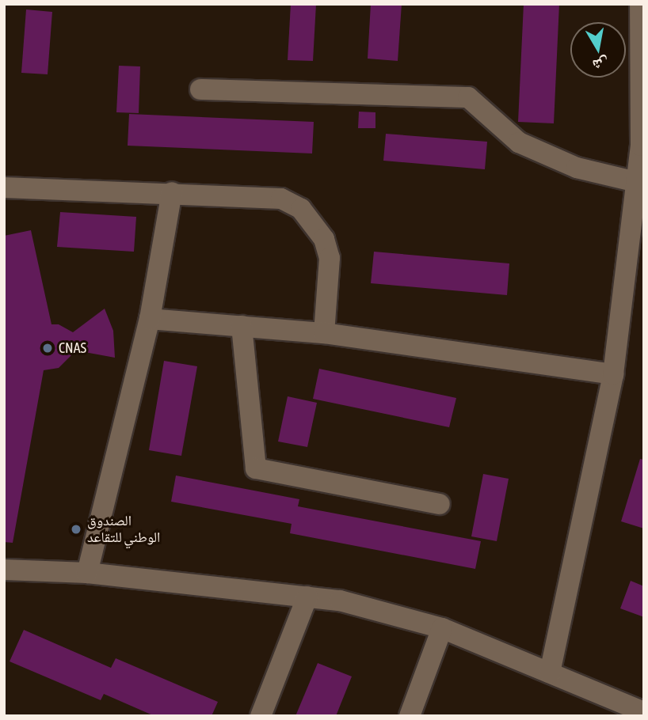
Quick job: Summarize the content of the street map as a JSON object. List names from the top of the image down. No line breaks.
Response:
{"places":["CNAS","الصندوق الوطني للتقاعد"],"north":"bottom"}
